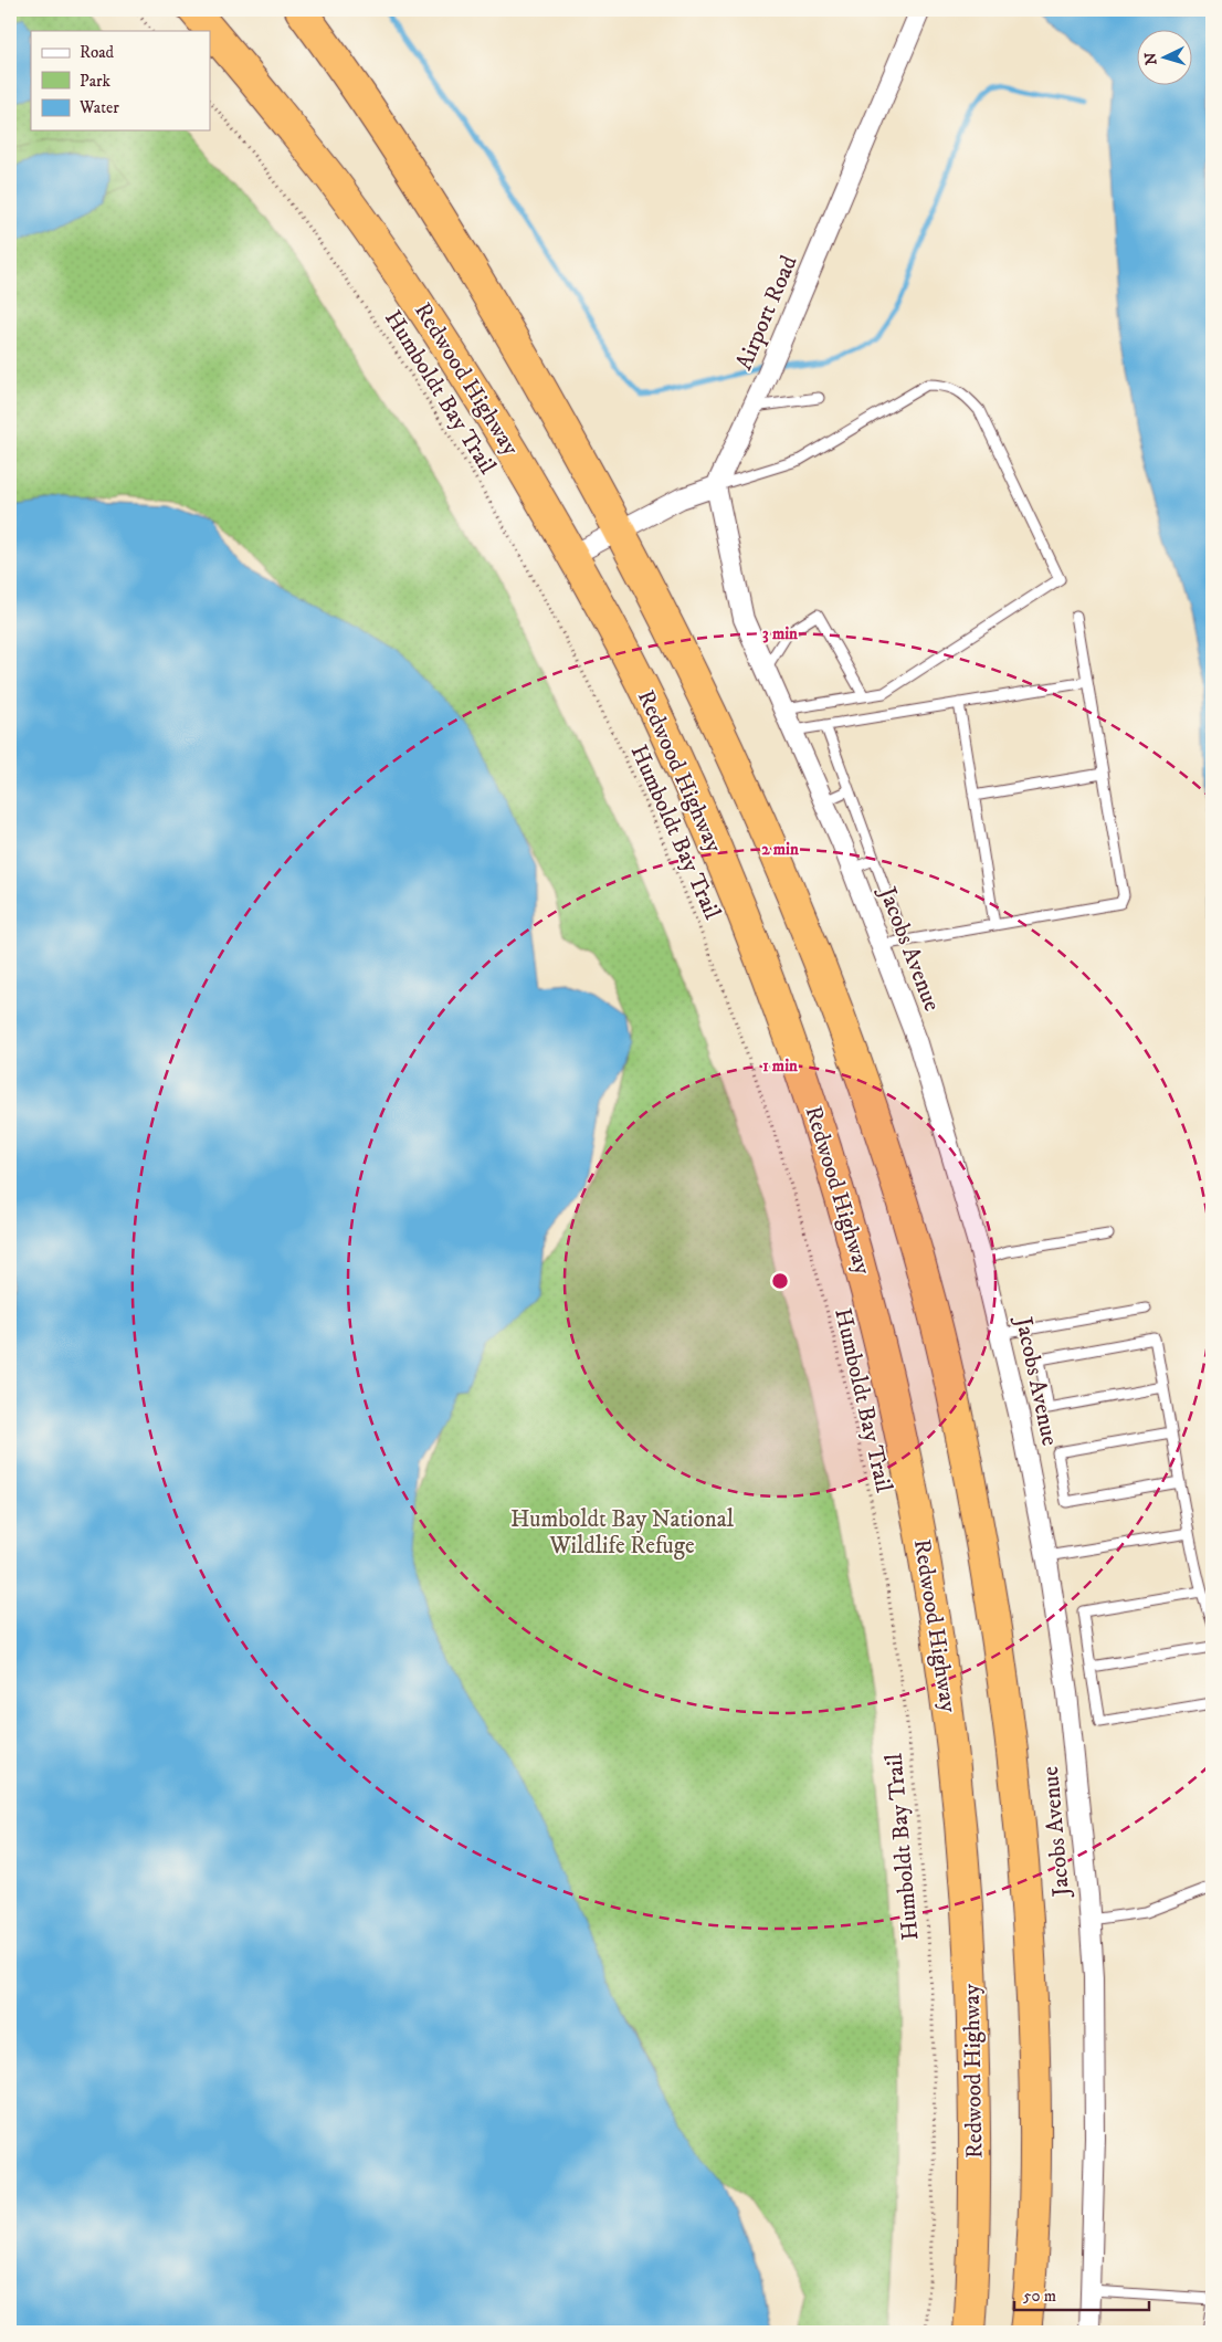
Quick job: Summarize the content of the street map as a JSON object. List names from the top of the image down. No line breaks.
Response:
{"streets":{"highway":["Redwood Highway"],"street":["Airport Road","Jacobs Avenue"],"path":["Humboldt Bay Trail"]},"crossings":[["Airport Road","Jacobs Avenue"]],"parks":["Humboldt Bay National Wildlife Refuge"],"legend":["Road","Park","Water"],"scale_bar":"50 m","north":"left","rings":["3 min","2 min","1 min"]}
